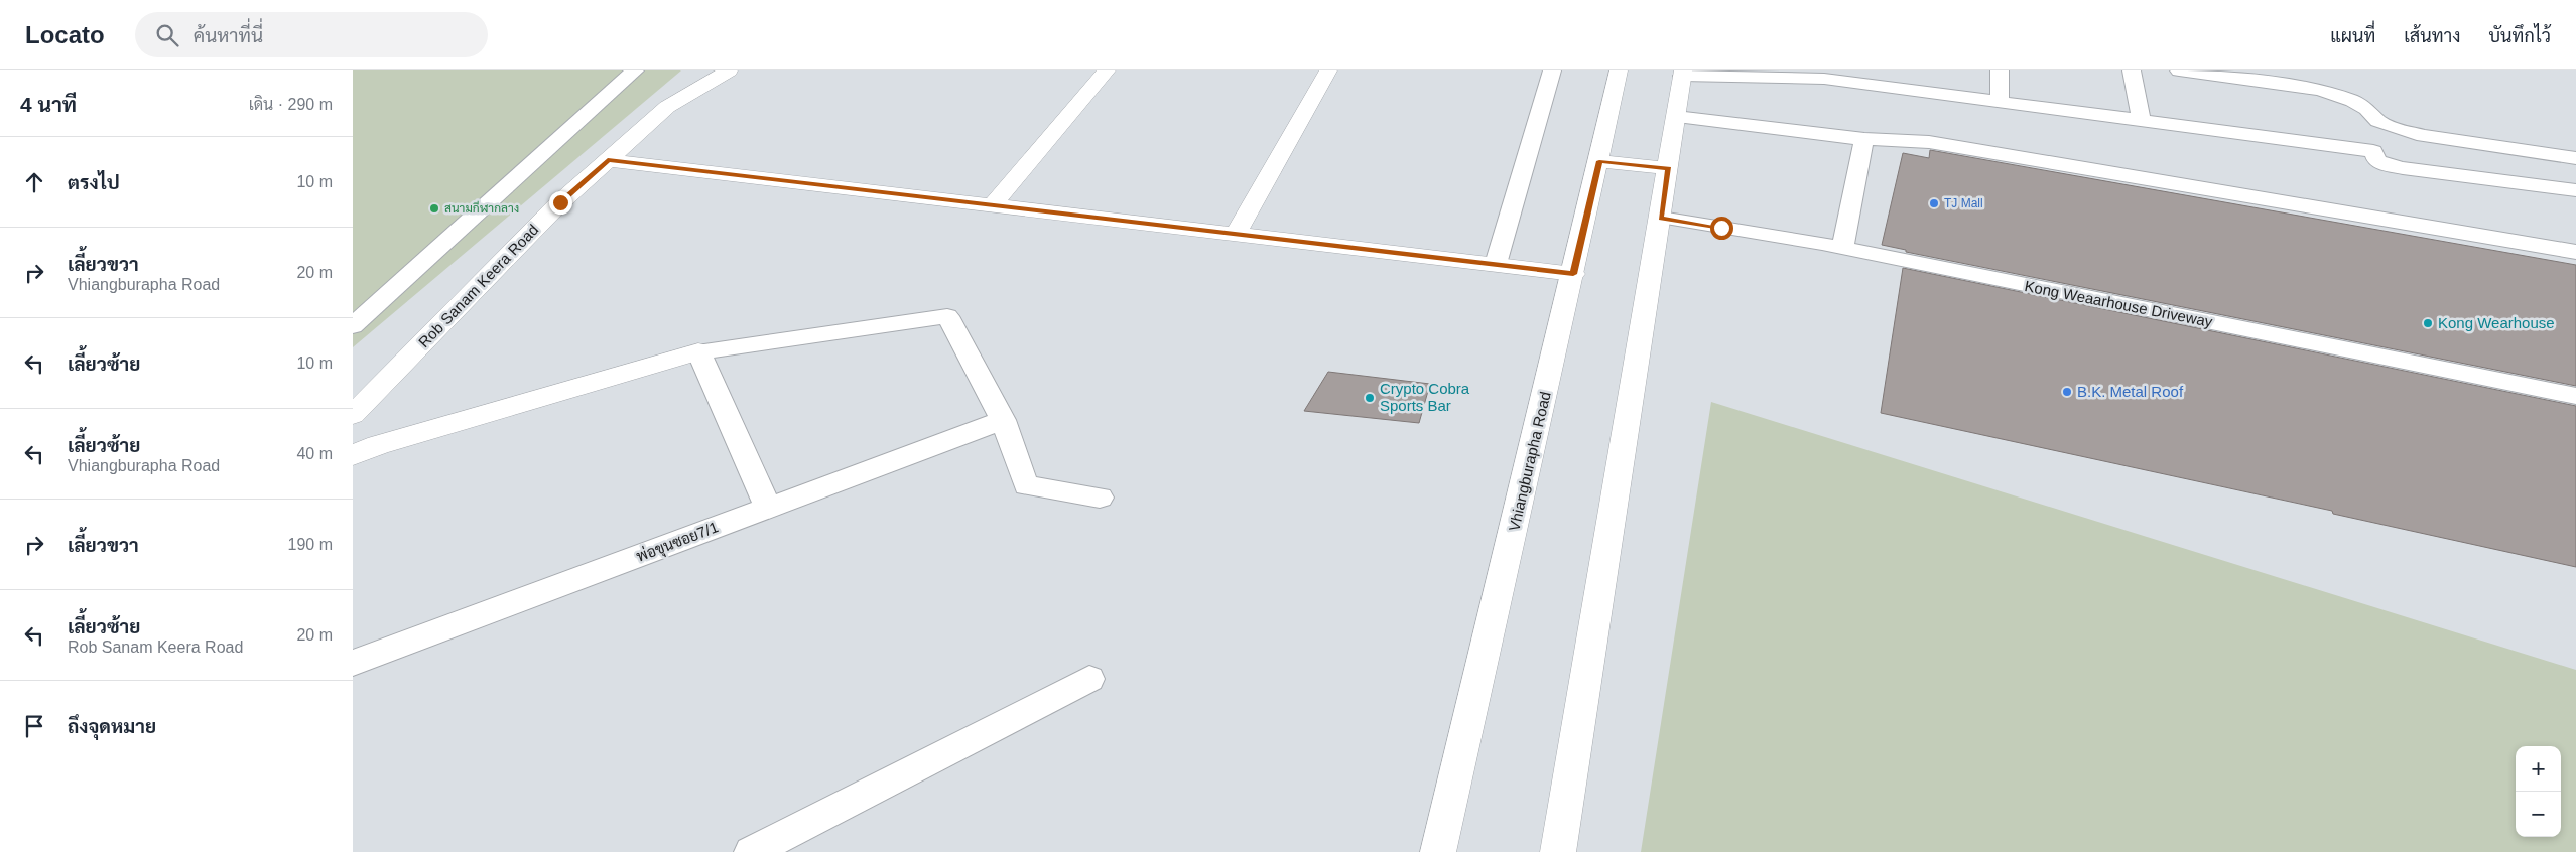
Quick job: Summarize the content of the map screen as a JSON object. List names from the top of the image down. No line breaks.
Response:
{"streets":{"street":["Rob Sanam Keera Road","Vhiangburapha Road"],"lane":["Kong Weaarhouse Driveway","พ่อขุนซอย7/1"]},"places":["TJ Mall","สนามกีฬากลาง","Kong Wearhouse","B.K. Metal Roof","Crypto Cobra Sports Bar"],"page":{"header":"Locato","search":"ค้นหาที่นี่","nav":["แผนที่","เส้นทาง","บันทึกไว้"],"heading":["4 นาที","เดิน · 290 m"],"list":[["ตรงไป","10 m"],["เลี้ยวขวา","Vhiangburapha Road","20 m"],["เลี้ยวซ้าย","10 m"],["เลี้ยวซ้าย","Vhiangburapha Road","40 m"],["เลี้ยวขวา","190 m"],["เลี้ยวซ้าย","Rob Sanam Keera Road","20 m"],"ถึงจุดหมาย"],"map_buttons":["+","−"]}}
